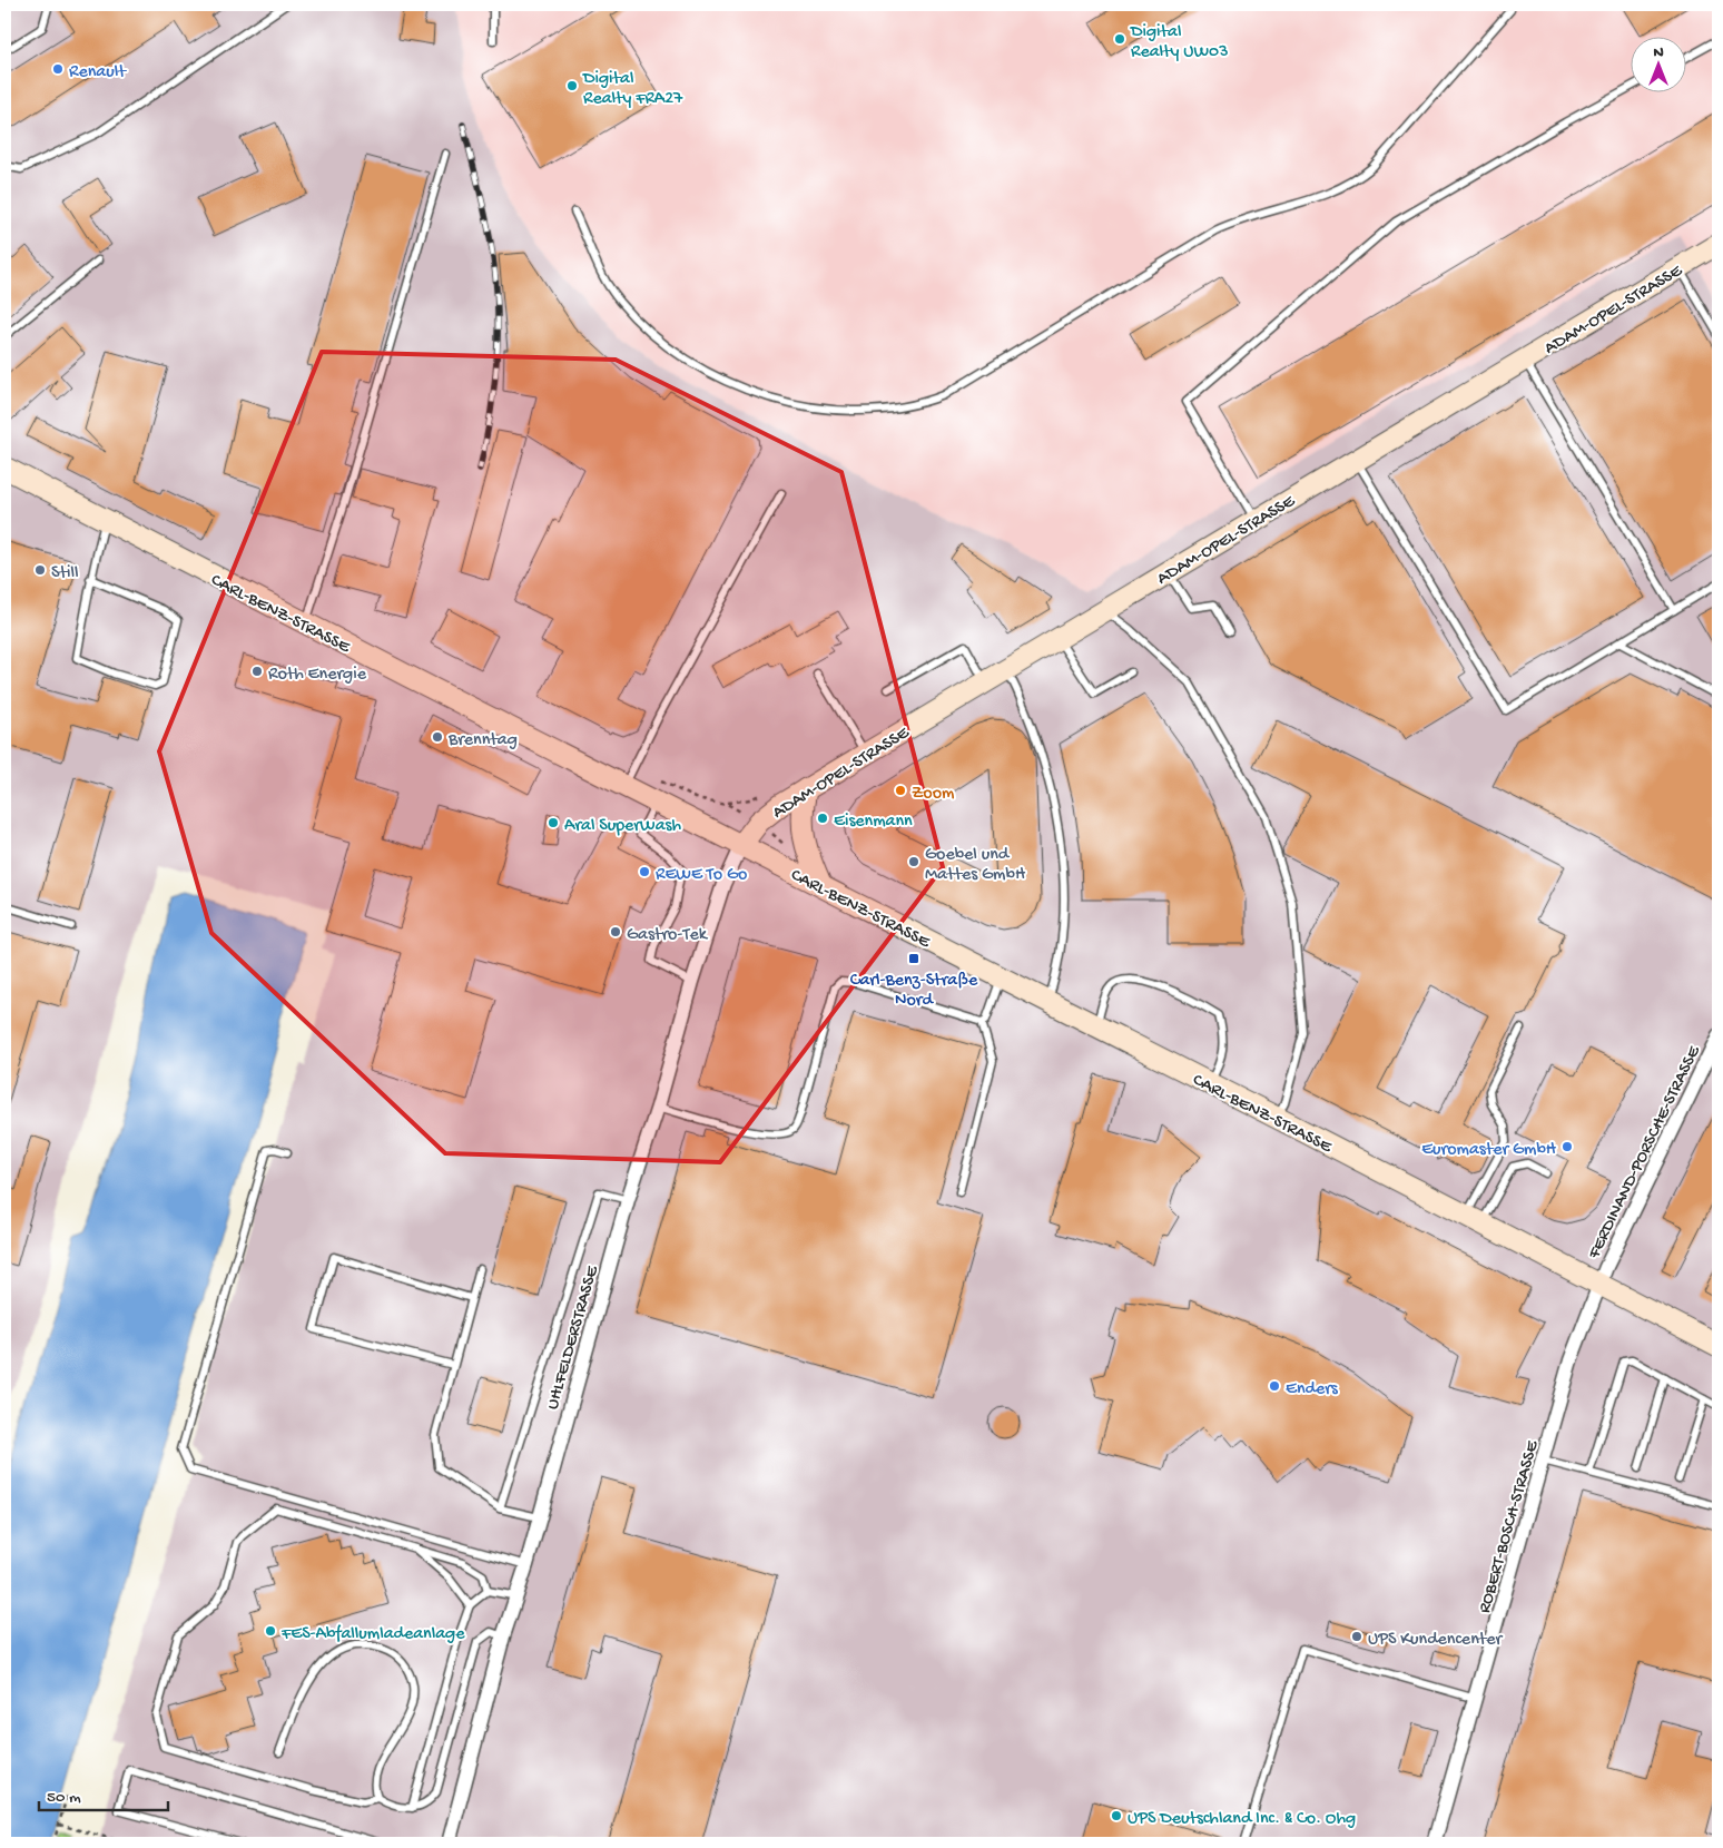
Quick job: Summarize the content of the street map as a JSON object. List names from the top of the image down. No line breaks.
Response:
{"streets":{"main road":["ADAM-OPEL-STRASSE","CARL-BENZ-STRASSE"],"street":["FERDINAND-PORSCHE-STRASSE","UHLFELDERSTRASSE","ROBERT-BOSCH-STRASSE"]},"crossings":[["ADAM-OPEL-STRASSE","CARL-BENZ-STRASSE"],["ADAM-OPEL-STRASSE","UHLFELDERSTRASSE"],["CARL-BENZ-STRASSE","FERDINAND-PORSCHE-STRASSE"],["CARL-BENZ-STRASSE","UHLFELDERSTRASSE"],["CARL-BENZ-STRASSE","ROBERT-BOSCH-STRASSE"],["FERDINAND-PORSCHE-STRASSE","ROBERT-BOSCH-STRASSE"]],"places":{"other":["Digital Realty UW03","Renault","Digital Realty FRA27","Still","Roth Energie","Brenntag","Zoom","Eisenmann","Aral SuperWash","Goebel und Mattes GmbH","REWE To Go","Gastro-Tek","Euromaster GmbH","Enders","FES-Abfallumladeanlage","UPS Kundencenter","UPS Deutschland Inc. & Co. Ohg"],"transit":["Carl-Benz-Straße Nord"]},"scale_bar":"50 m","north":"top"}
